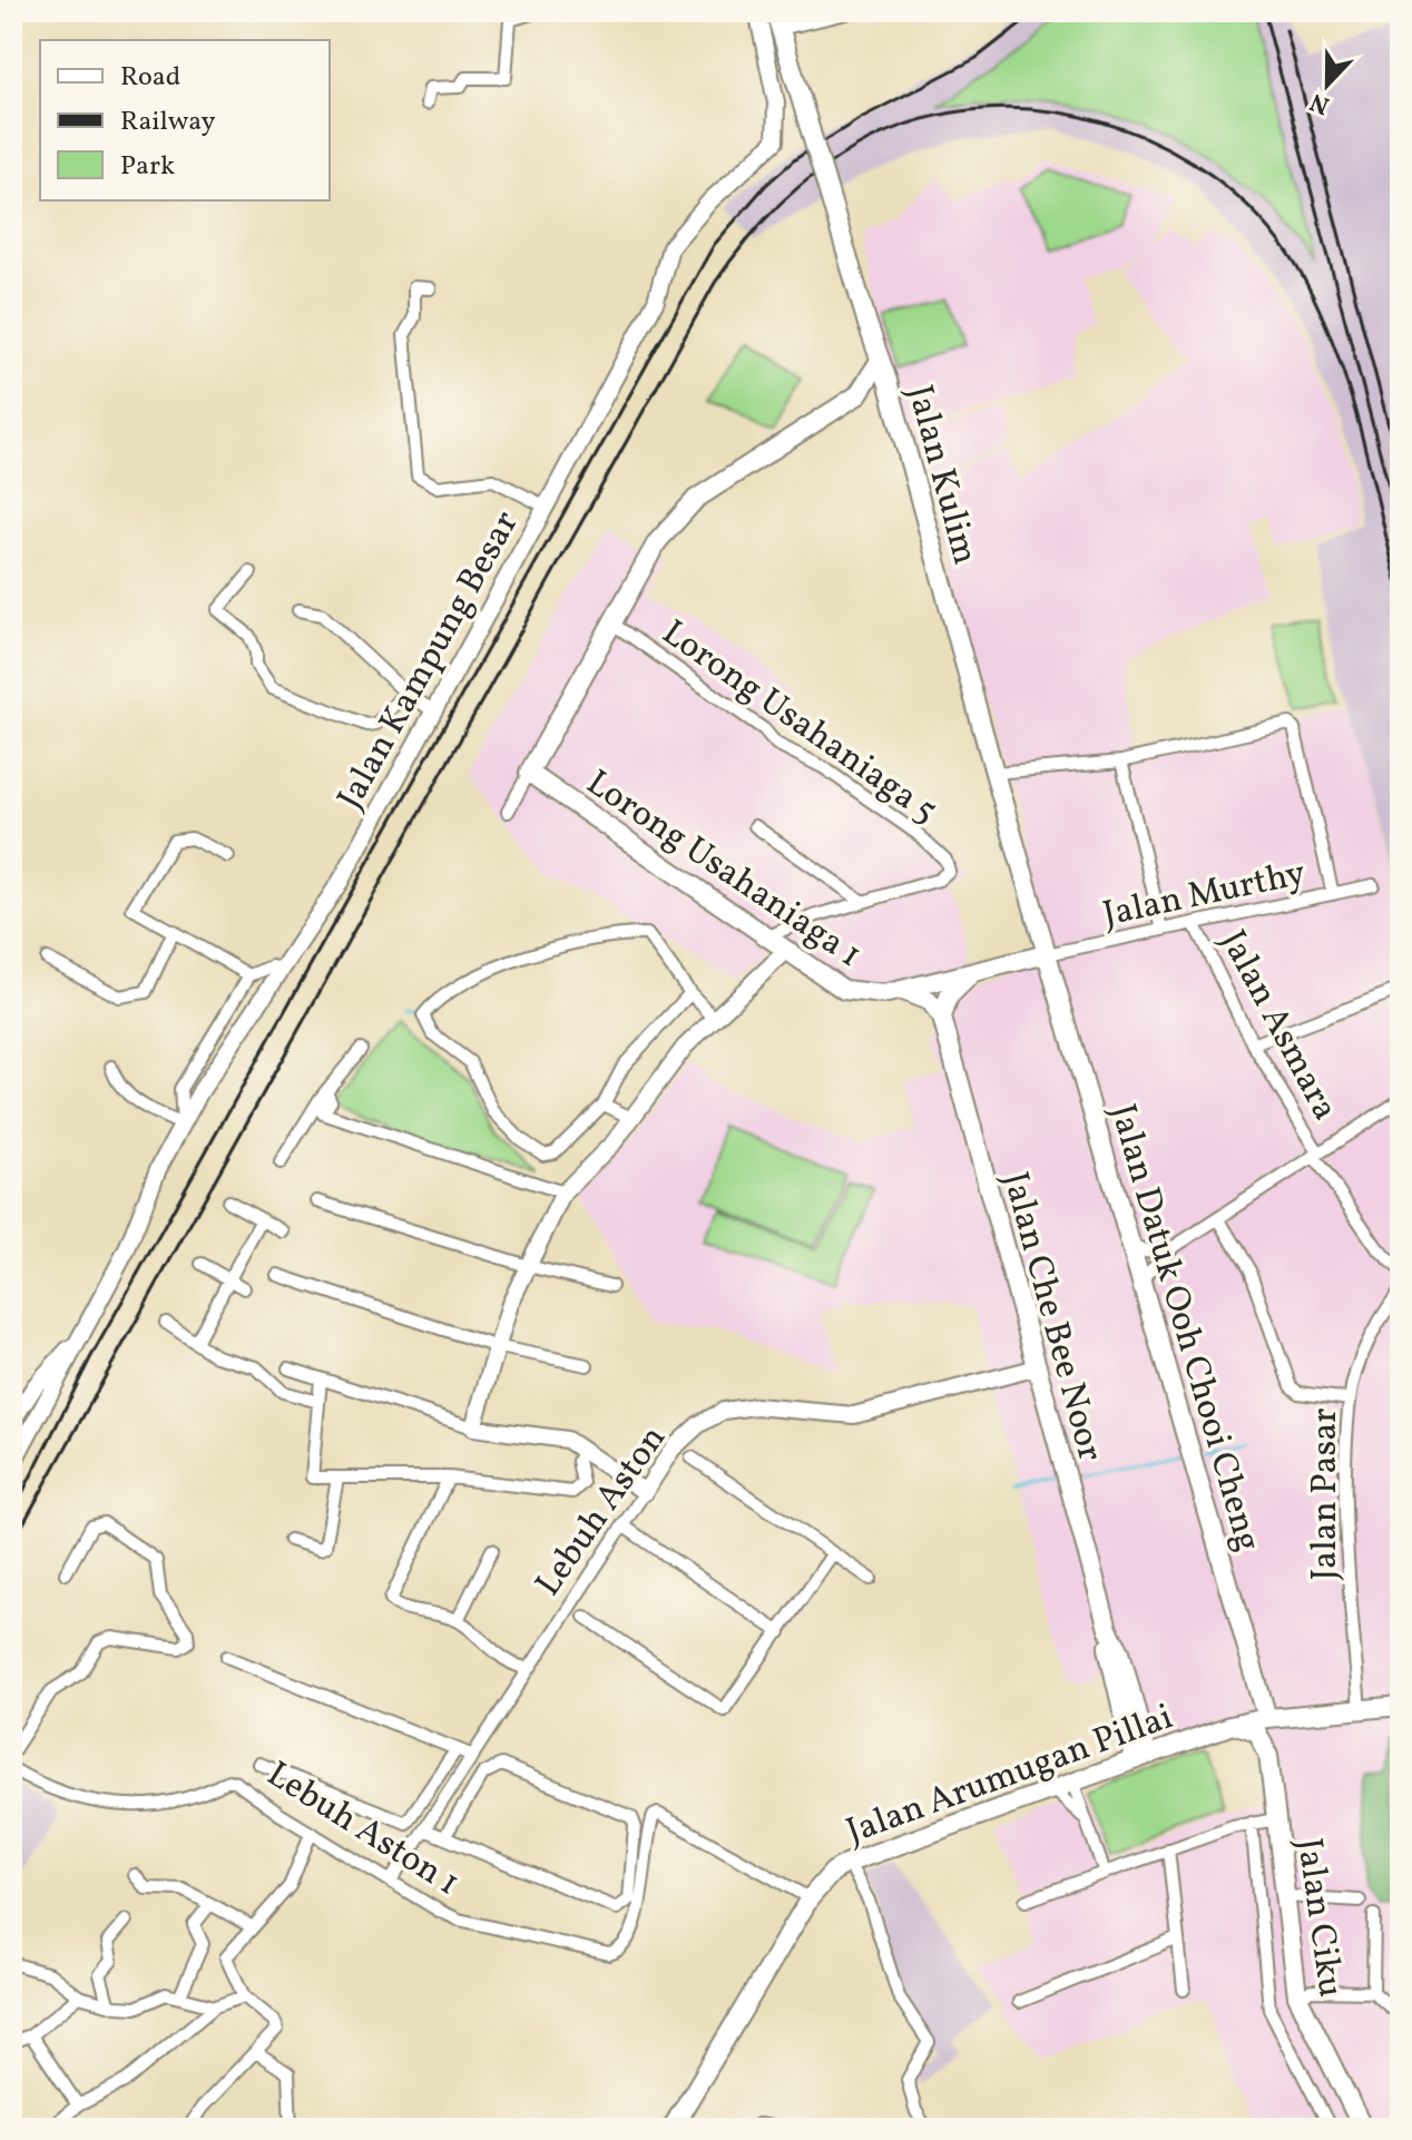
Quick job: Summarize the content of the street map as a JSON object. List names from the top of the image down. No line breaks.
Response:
{"streets":{"main road":["Jalan Kulim","Lorong Usahaniaga 1","Jalan Che Bee Noor","Jalan Datuk Ooh Chooi Cheng","Jalan Arumugan Pillai","Jalan Ciku"],"street":["Jalan Kampung Besar","Lorong Usahaniaga 5","Jalan Murthy","Jalan Asmara","Jalan Pasar","Lebuh Aston","Lebuh Aston 1"]},"crossings":[["Jalan Kulim","Lorong Usahaniaga 1"],["Jalan Kulim","Jalan Murthy"],["Jalan Kulim","Jalan Datuk Ooh Chooi Cheng"],["Lorong Usahaniaga 1","Jalan Murthy"],["Lorong Usahaniaga 1","Jalan Datuk Ooh Chooi Cheng"],["Jalan Murthy","Jalan Asmara"],["Jalan Murthy","Jalan Datuk Ooh Chooi Cheng"],["Jalan Che Bee Noor","Lebuh Aston"],["Jalan Che Bee Noor","Jalan Arumugan Pillai"],["Jalan Datuk Ooh Chooi Cheng","Jalan Arumugan Pillai"],["Jalan Pasar","Jalan Arumugan Pillai"],["Lebuh Aston","Lebuh Aston 1"],["Jalan Arumugan Pillai","Lebuh Aston 1"]],"legend":["Road","Railway","Park"],"north":"bottom"}
